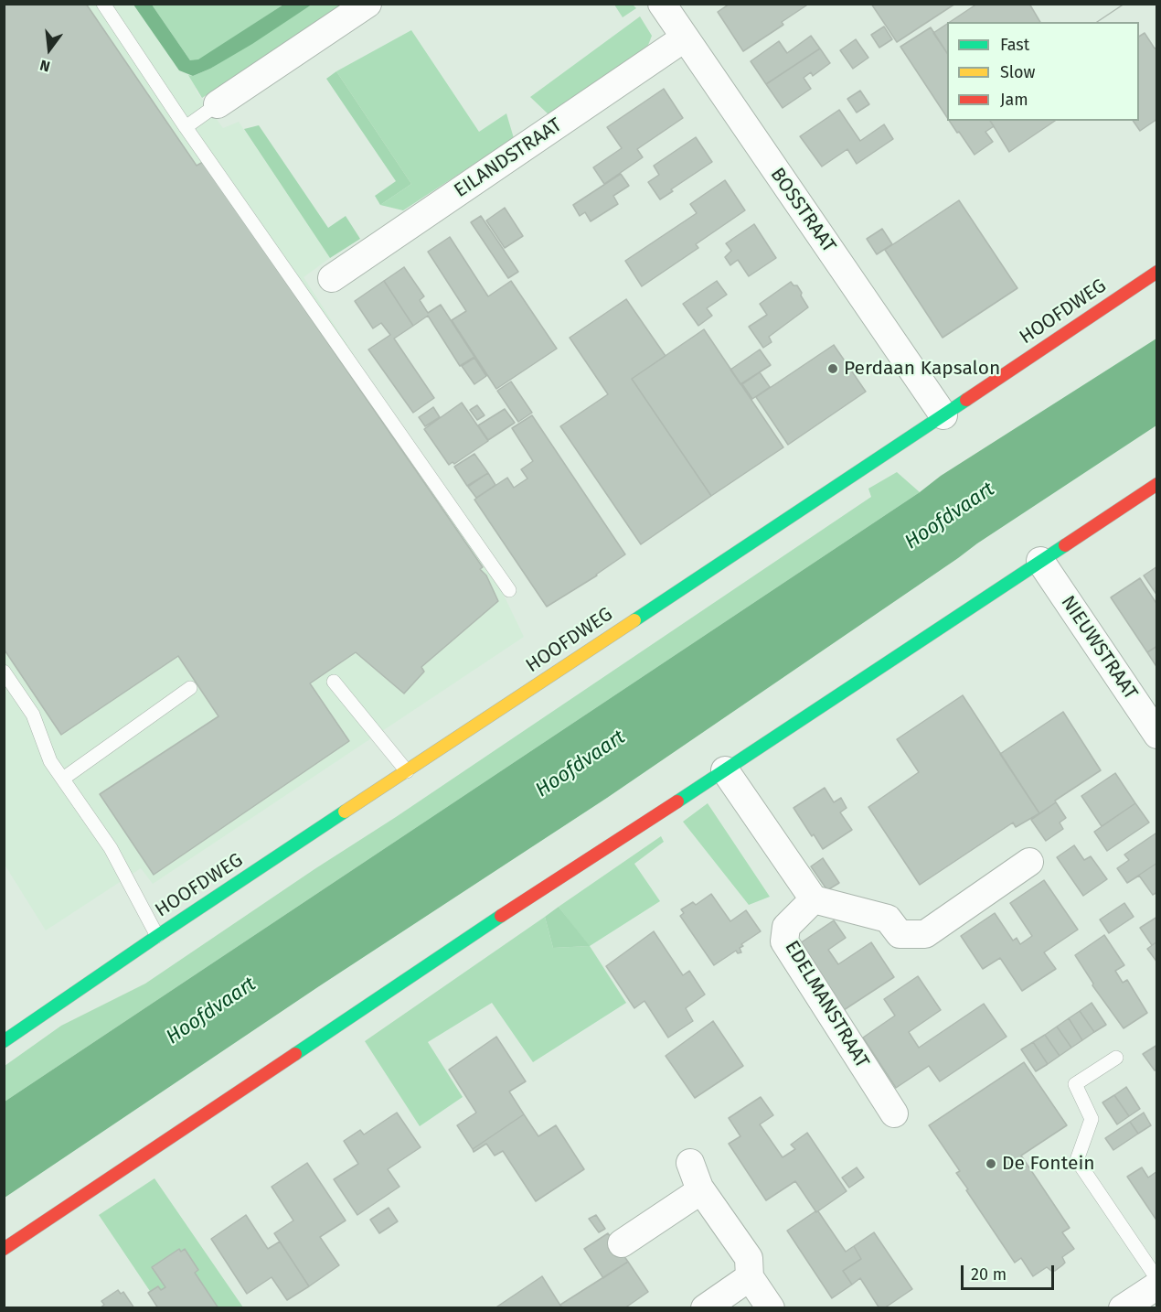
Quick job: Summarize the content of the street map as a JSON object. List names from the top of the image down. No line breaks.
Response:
{"streets":{"street":["EILANDSTRAAT","BOSSTRAAT","HOOFDWEG","NIEUWSTRAAT","EDELMANSTRAAT"]},"crossings":[["EILANDSTRAAT","BOSSTRAAT"],["BOSSTRAAT","HOOFDWEG"]],"water":["Hoofdvaart"],"places":["Perdaan Kapsalon","De Fontein"],"legend":["Fast","Slow","Jam"],"scale_bar":"20 m","north":"bottom"}
